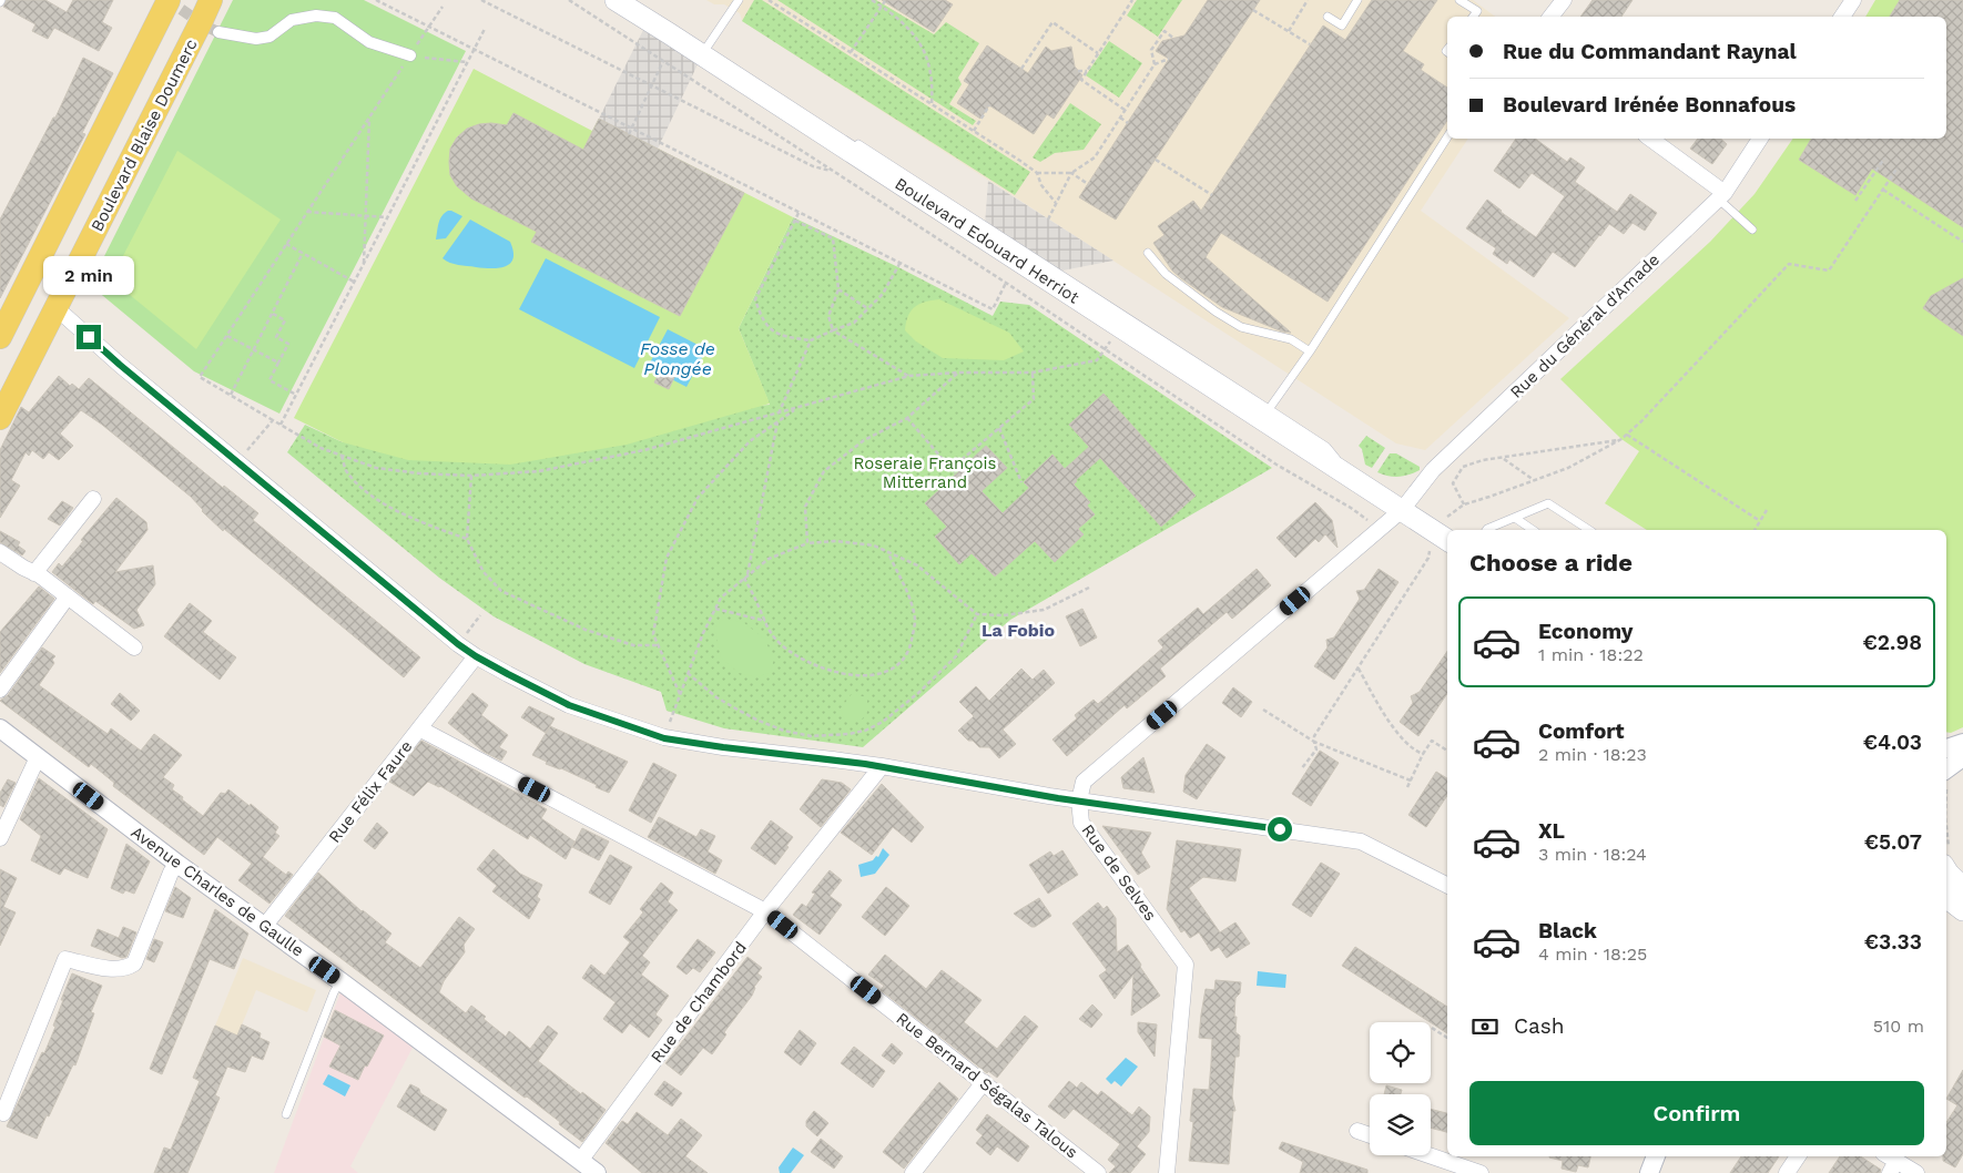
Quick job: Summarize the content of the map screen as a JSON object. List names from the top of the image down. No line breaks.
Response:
{"streets":{"main road":["Boulevard Blaise Doumerc","Boulevard Edouard Herriot"],"street":["Rue du Général d'Amade","Rue Félix Faure","Rue de Selves","Avenue Charles de Gaulle","Rue de Chambord","Rue Bernard Ségalas Talous"]},"crossings":[["Boulevard Edouard Herriot","Rue du Général d'Amade"],["Boulevard Edouard Herriot","Rue de Selves"],["Rue du Général d'Amade","Rue de Selves"],["Rue Félix Faure","Avenue Charles de Gaulle"],["Rue Félix Faure","Rue Bernard Ségalas Talous"],["Avenue Charles de Gaulle","Rue de Chambord"],["Rue de Chambord","Rue Bernard Ségalas Talous"]],"districts":["La Fobio"],"water":["Fosse de Plongée"],"parks":["Roseraie François Mitterrand"],"page":{"banner":["Rue du Commandant Raynal","Boulevard Irénée Bonnafous"],"bubble":"2 min","heading":"Choose a ride","list":[{"name":"Economy","note":"1 min · 18:22","value":"€2.98"},{"name":"Comfort","note":"2 min · 18:23","value":"€4.03"},{"name":"XL","note":"3 min · 18:24","value":"€5.07"},{"name":"Black","note":"4 min · 18:25","value":"€3.33"}],"pay":["Cash","510 m"],"buttons":"Confirm"}}
